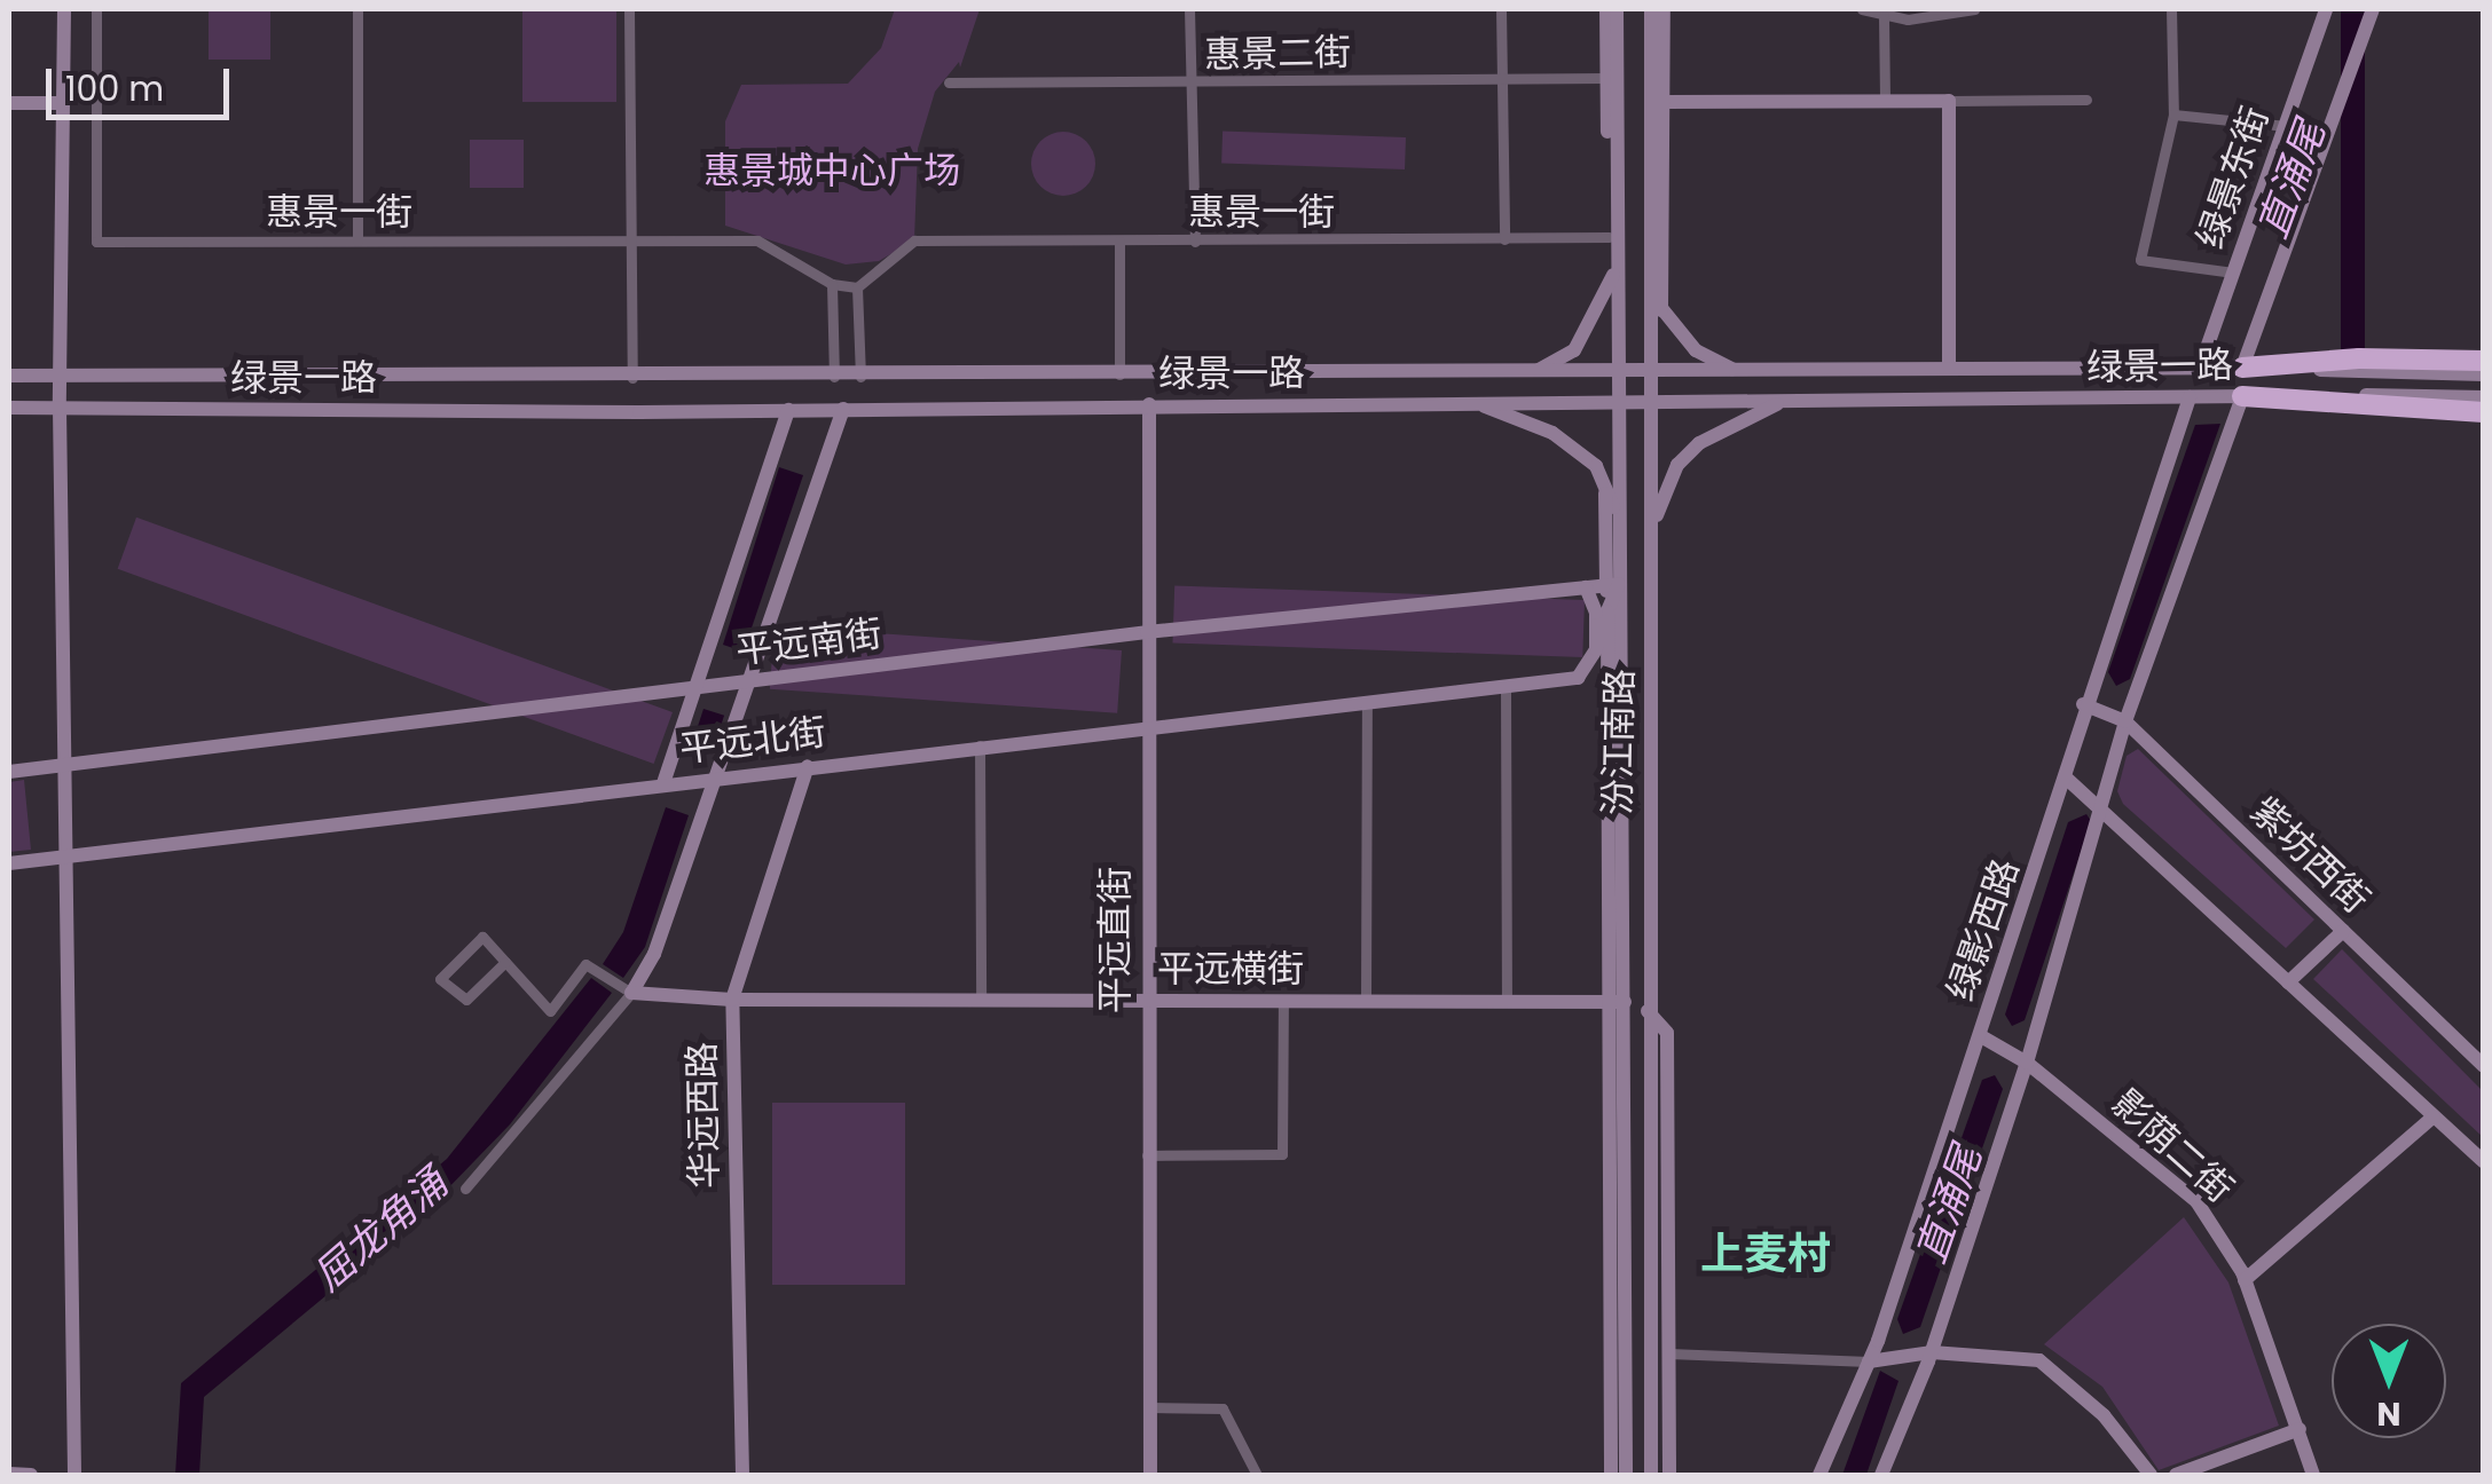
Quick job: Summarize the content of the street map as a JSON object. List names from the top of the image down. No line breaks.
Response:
{"streets":{"street":["惠景二街","绿景东街","惠景一街","绿景一路","平远南街","平远北街","汾江南路","紫坊西街","绿影西路","平远直街","平远横街","华远西路","影荫二街"]},"crossings":[["绿景东街","绿景一路"],["绿景一路","汾江南路"],["绿景一路","绿影西路"],["绿景一路","平远直街"],["平远南街","汾江南路"],["平远南街","平远直街"],["平远北街","平远直街"],["平远北街","华远西路"],["汾江南路","平远横街"],["紫坊西街","绿影西路"],["绿影西路","影荫二街"],["平远直街","平远横街"],["平远横街","华远西路"]],"districts":["上麦村"],"water":["直涌尾","屈龙角涌"],"parks":["惠景城中心广场"],"scale_bar":"100 m","north":"bottom"}
